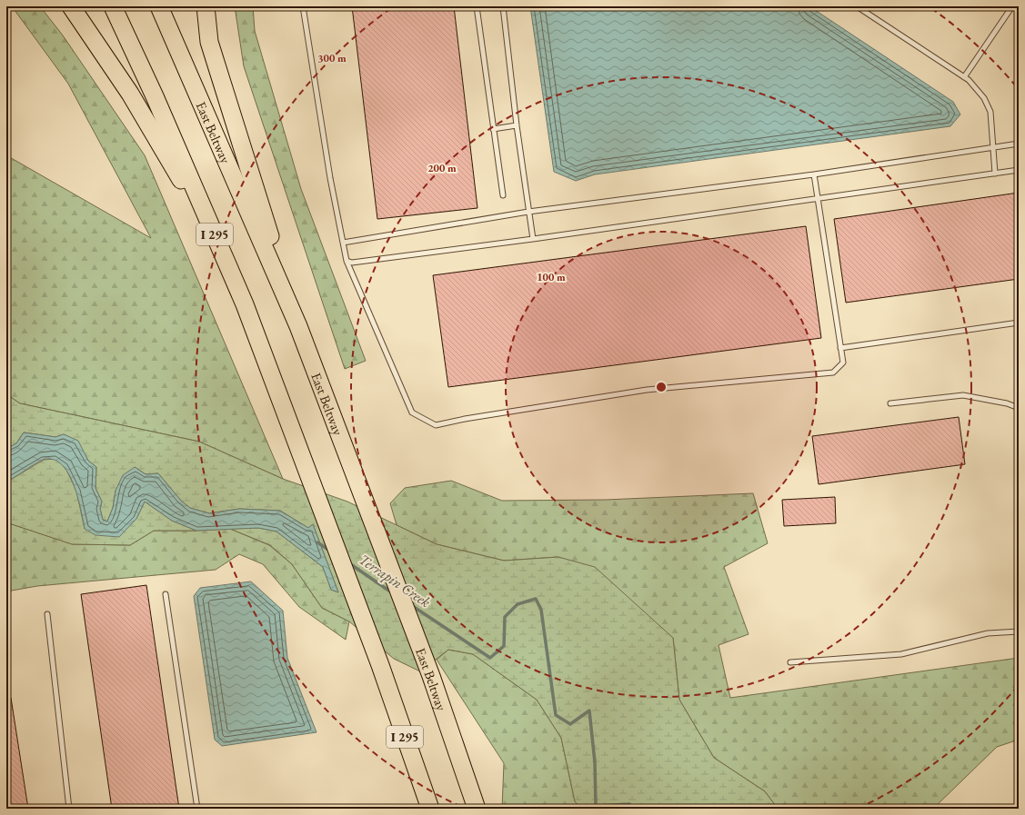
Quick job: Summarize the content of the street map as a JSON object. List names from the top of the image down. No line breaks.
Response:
{"streets":{"highway":["East Beltway","I 295"]},"water":["Terrapin Creek"],"rings":["300 m","200 m","100 m"]}
